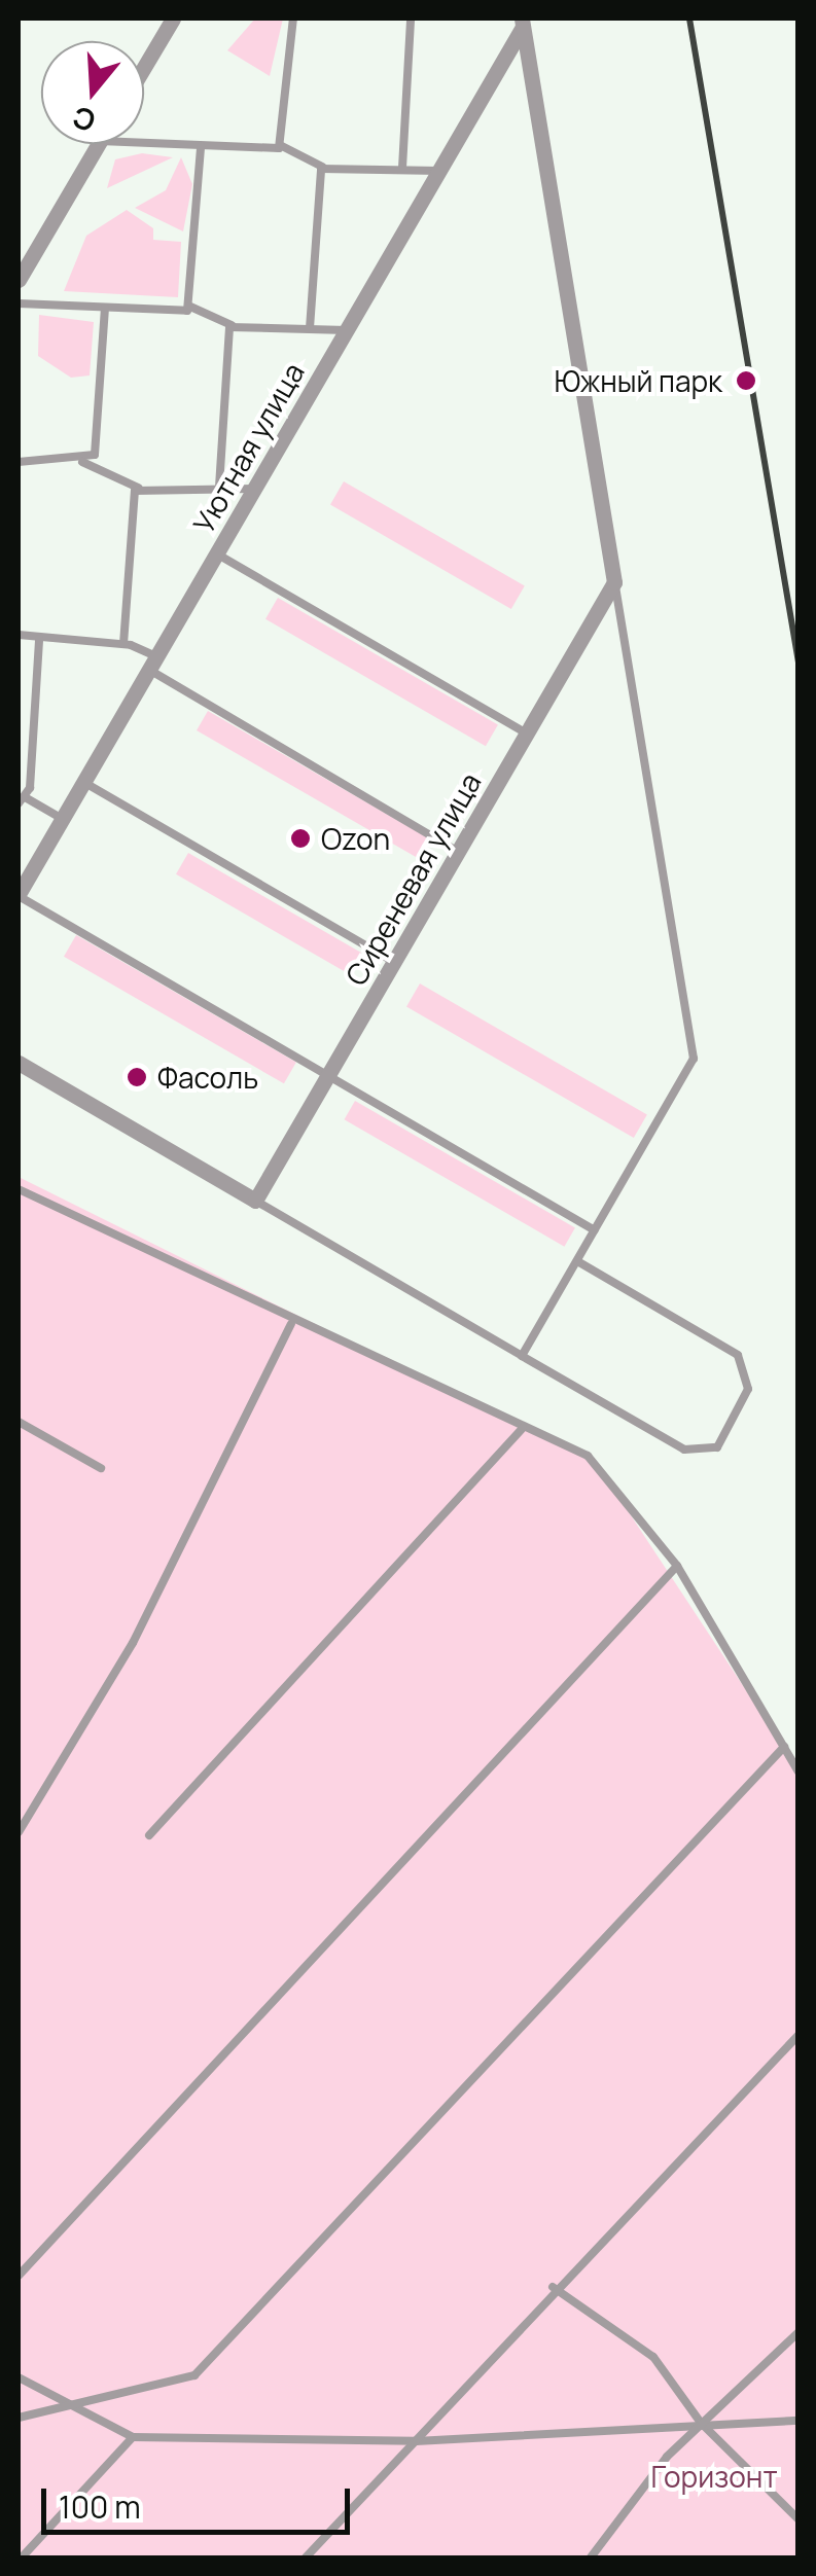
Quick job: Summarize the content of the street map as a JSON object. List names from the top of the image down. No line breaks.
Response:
{"streets":{"street":["Уютная улица","Сиреневая улица"]},"parks":["Горизонт"],"places":["Южный парк","Ozon","Фасоль"],"scale_bar":"100 m","north":"bottom"}
